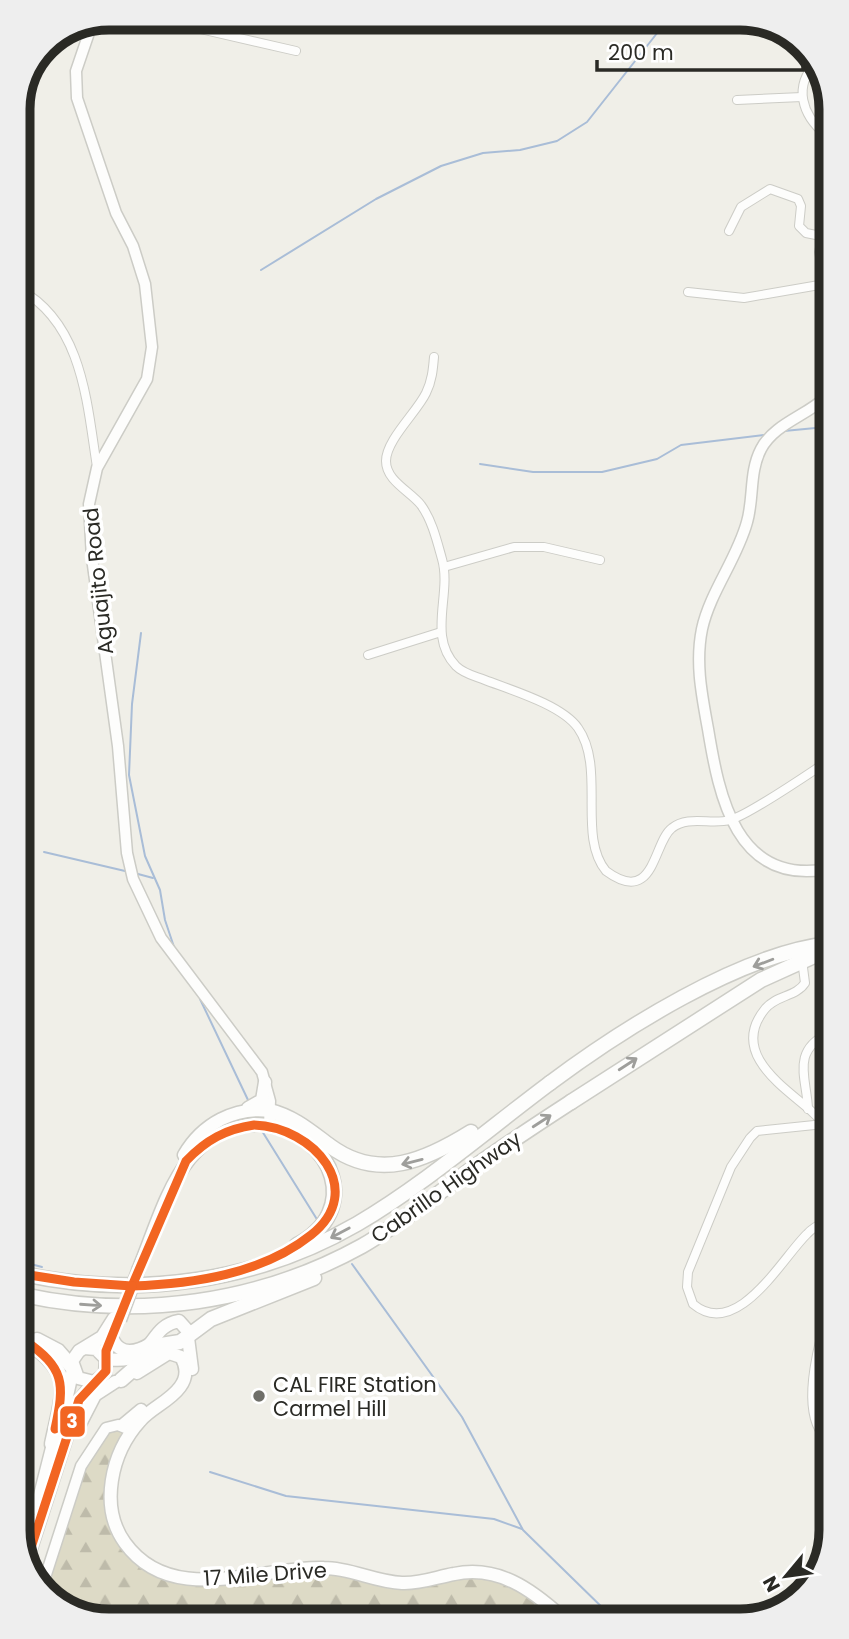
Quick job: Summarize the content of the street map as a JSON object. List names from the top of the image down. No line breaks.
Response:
{"streets":{"highway":["Cabrillo Highway"],"main road":["17 Mile Drive"],"street":["Aguajito Road"]},"places":["CAL FIRE Station Carmel Hill"],"lines":["transit line 3"],"scale_bar":"200 m","north":"bottom left"}
